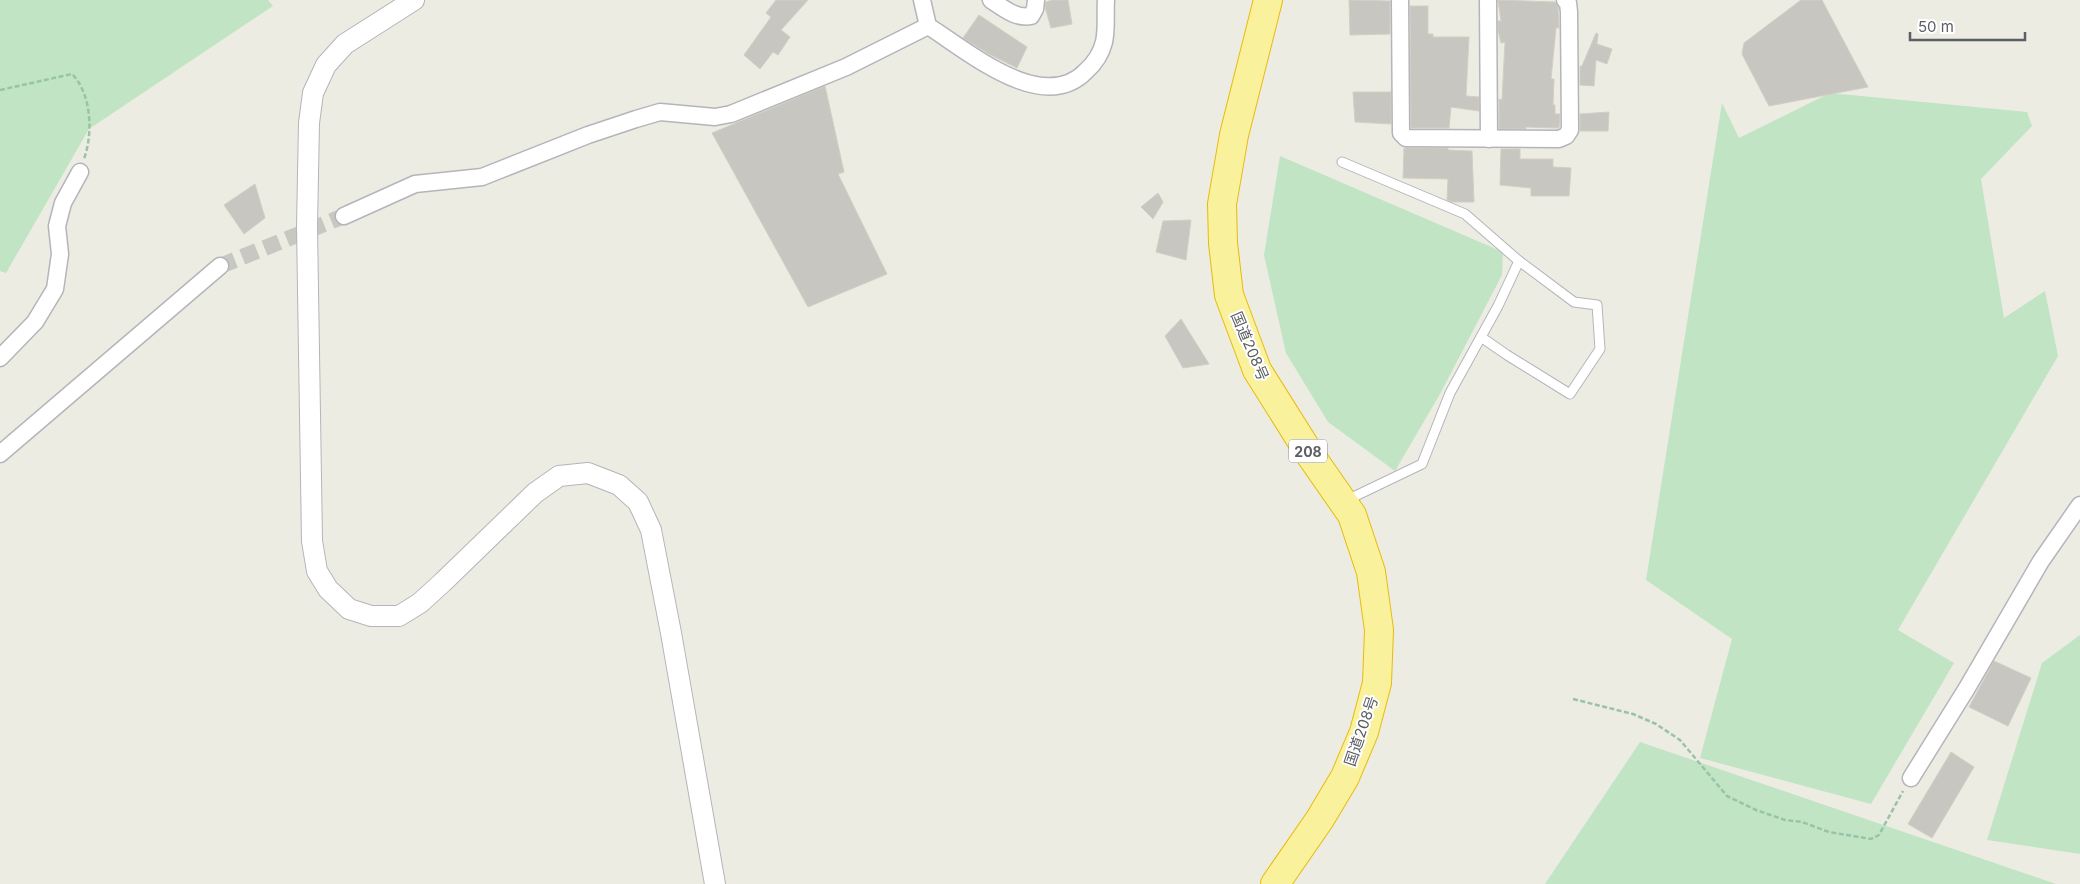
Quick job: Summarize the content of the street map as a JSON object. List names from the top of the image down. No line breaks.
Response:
{"streets":{"highway":["国道208号","208"]},"scale_bar":"50 m"}
